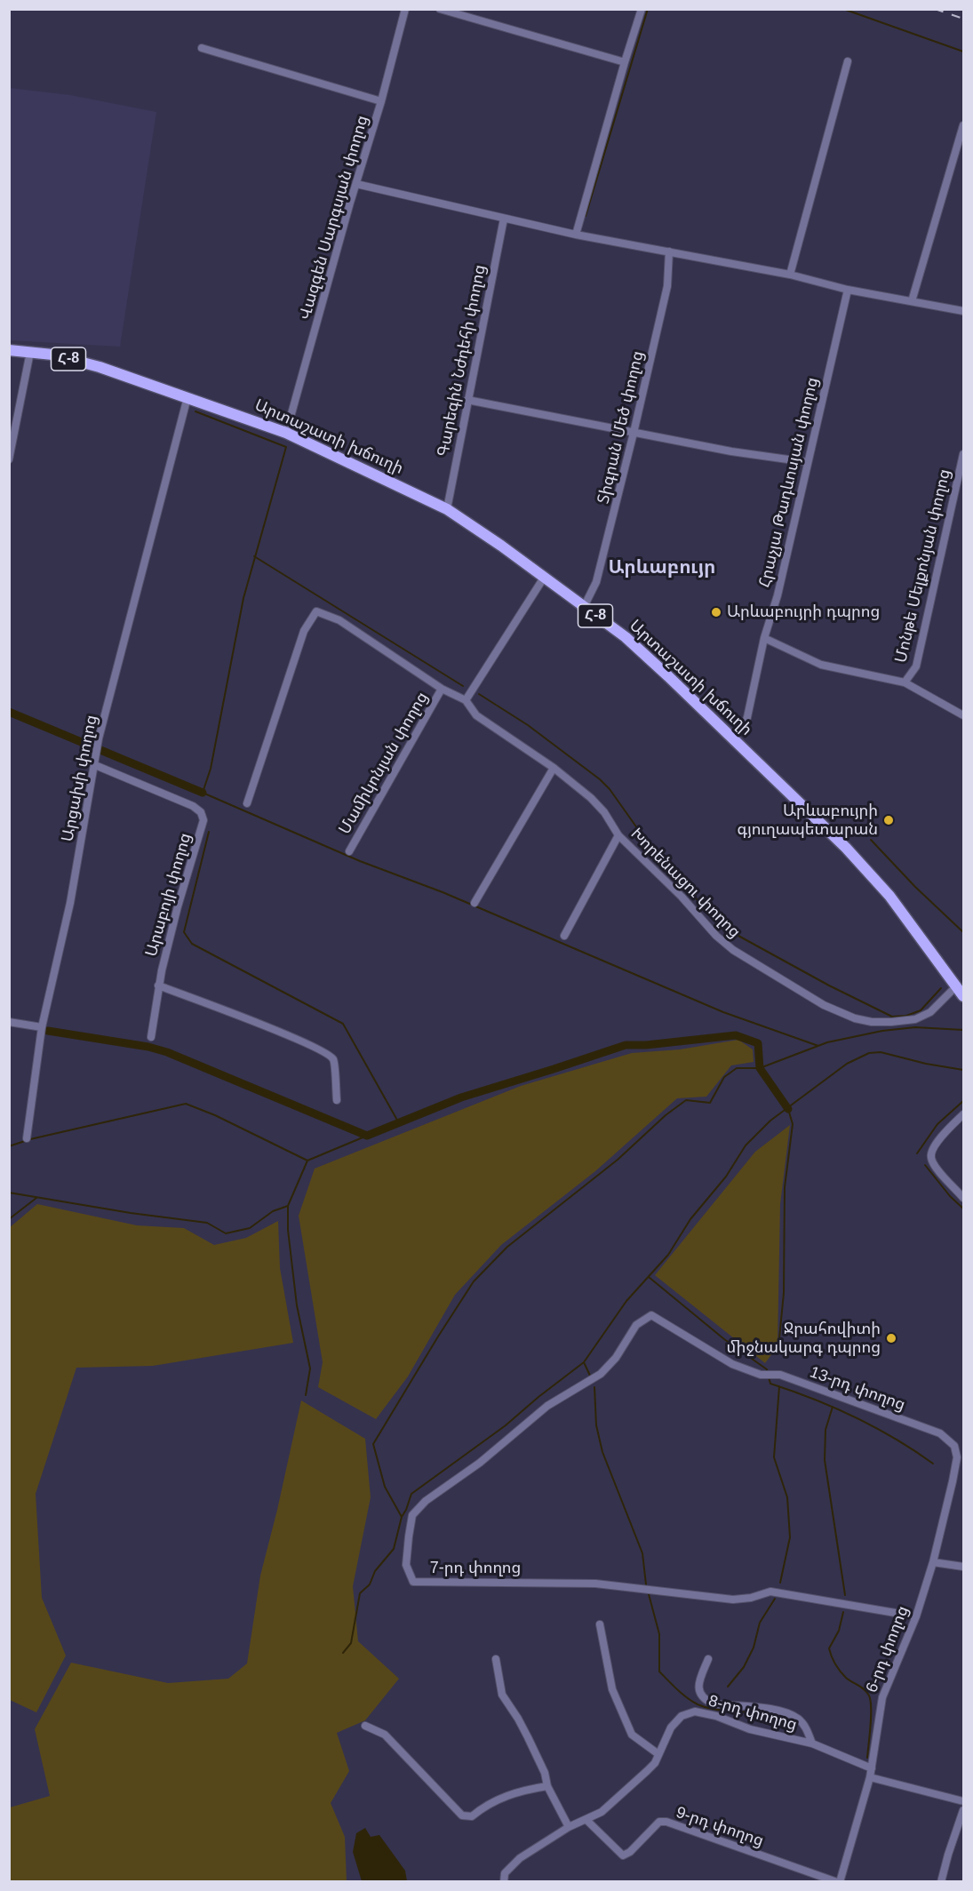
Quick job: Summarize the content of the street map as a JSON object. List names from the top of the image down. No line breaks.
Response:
{"streets":{"main road":["Հ-8","Արտաշատի խճուղի"],"street":["Վազգեն Սարգսյան փողոց","Գարեգին Նժդեհի փողոց","Տիգրան Մեծ փողոց","Հրաչյա Թադևոսյան փողոց","Մոնթե Մելքոնյան փողոց","Մամիկոնյան փողոց","Արցախի փողոց","Խորենացու փողոց","Արաբոյի փողոց","13-րդ փողոց","7-րդ փողոց","6-րդ փողոց","8-րդ փողոց","9-րդ փողոց"]},"crossings":[["Վազգեն Սարգսյան փողոց","Արտաշատի խճուղի"],["Հ-8","Արտաշատի խճուղի"],["Գարեգին Նժդեհի փողոց","Արտաշատի խճուղի"],["Տիգրան Մեծ փողոց","Արտաշատի խճուղի"],["Արտաշատի խճուղի","Հրաչյա Թադևոսյան փողոց"],["Արտաշատի խճուղի","Արցախի փողոց"],["Արտաշատի խճուղի","Խորենացու փողոց"],["Մամիկոնյան փողոց","Խորենացու փողոց"],["Արցախի փողոց","Արաբոյի փողոց"],["13-րդ փողոց","7-րդ փողոց"],["13-րդ փողոց","6-րդ փողոց"],["7-րդ փողոց","6-րդ փողոց"],["6-րդ փողոց","8-րդ փողոց"],["6-րդ փողոց","9-րդ փողոց"],["8-րդ փողոց","9-րդ փողոց"]],"districts":["Արևաբույր"],"places":["Արևաբույրի դպրոց","Արևաբույրի գյուղապետարան","Ջրահովիտի միջնակարգ դպրոց"]}
